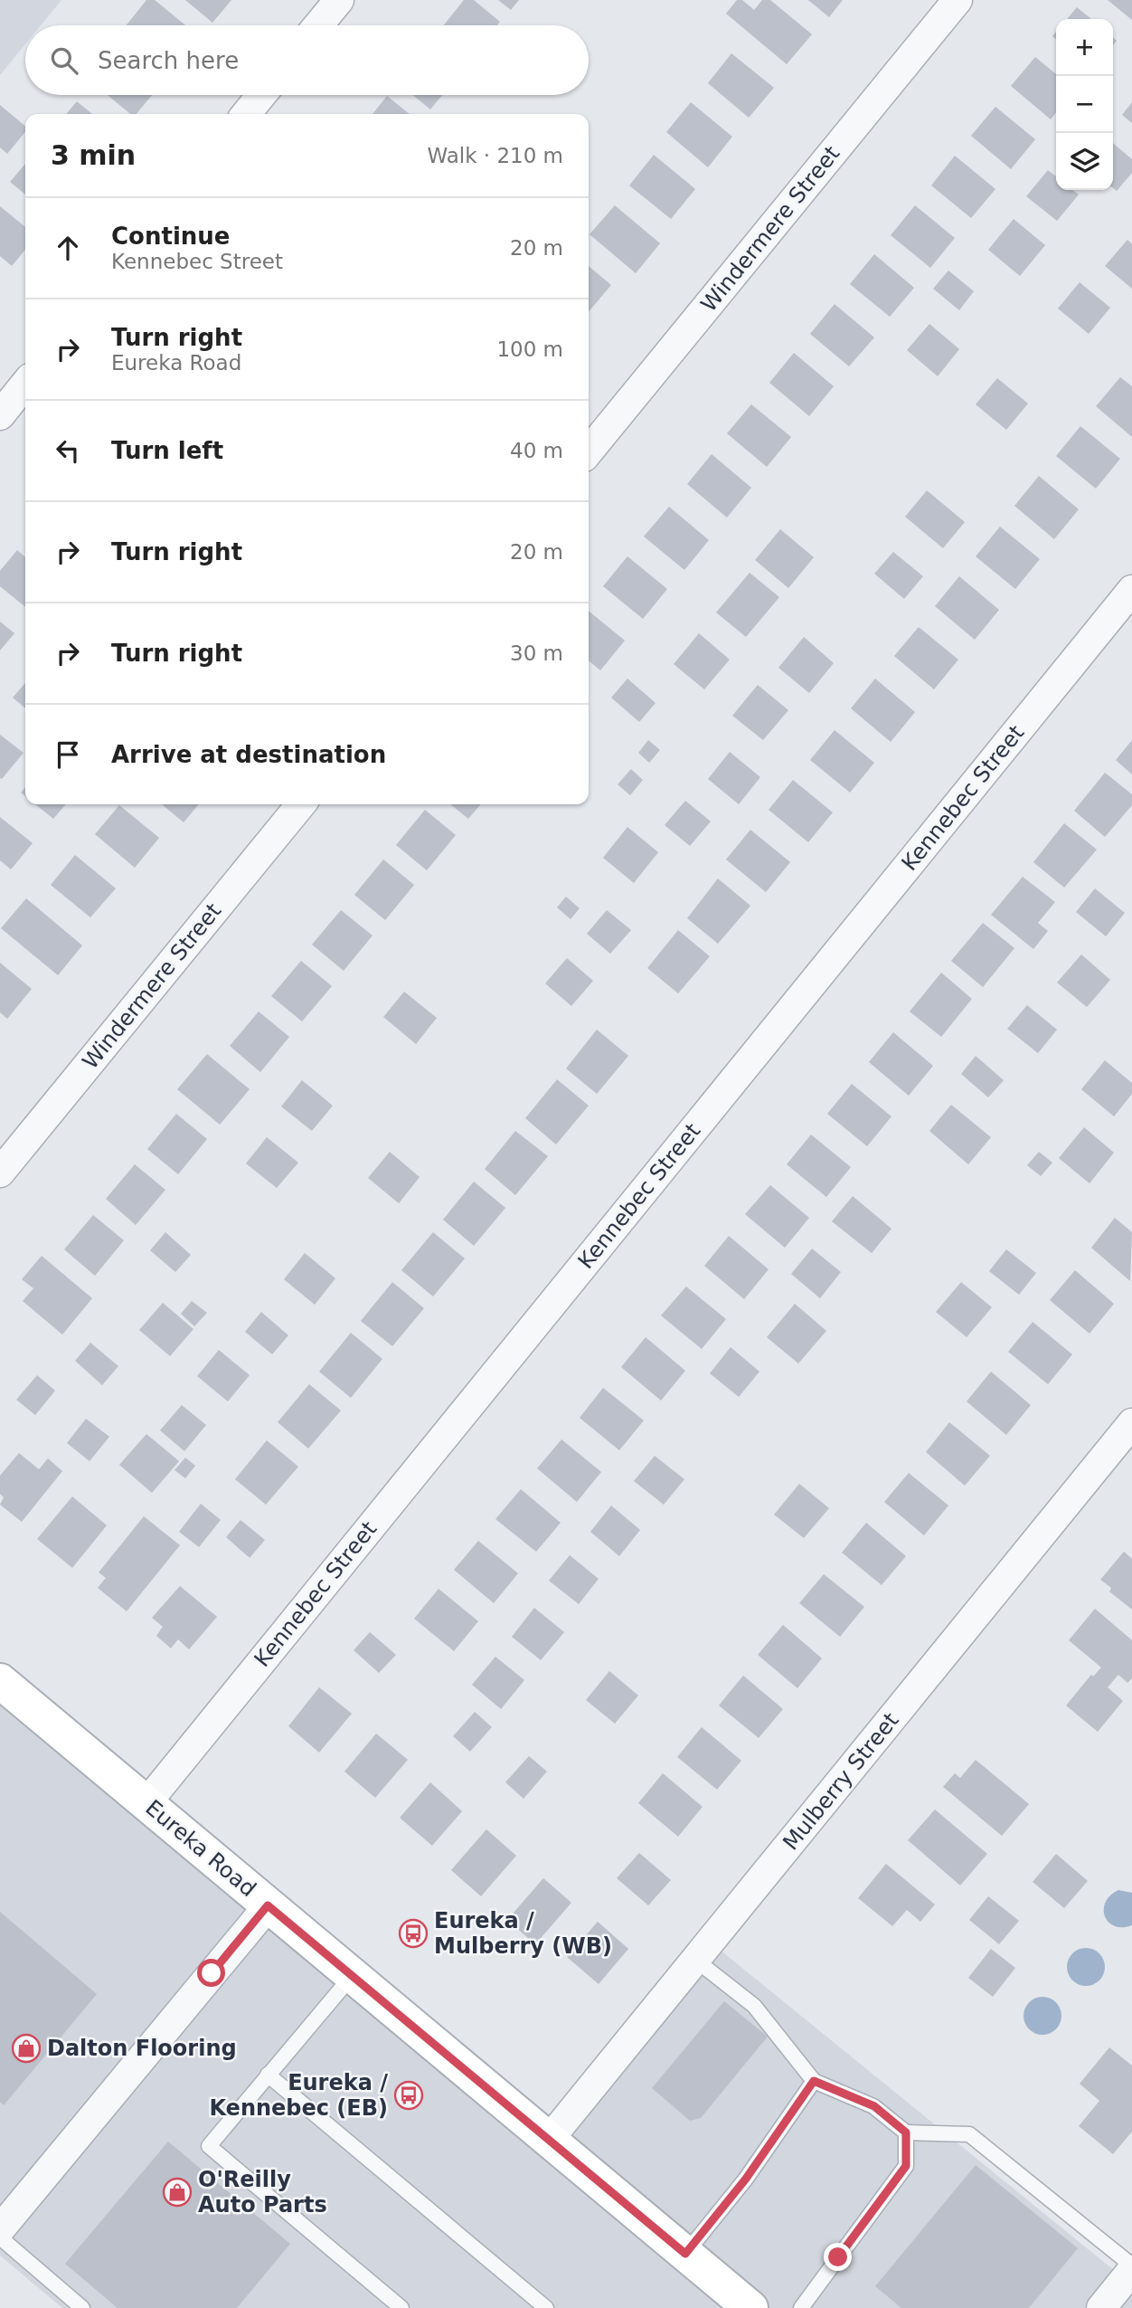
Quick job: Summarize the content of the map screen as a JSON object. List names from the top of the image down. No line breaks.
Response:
{"streets":{"main road":["Eureka Road"],"street":["Windermere Street","Kennebec Street","Mulberry Street"]},"crossings":[["Kennebec Street","Eureka Road"],["Mulberry Street","Eureka Road"]],"places":{"bus stop":["Eureka / Mulberry (WB)","Eureka / Kennebec (EB)"],"shop":["Dalton Flooring","O'Reilly Auto Parts"]},"page":{"map_buttons":["+","−"],"search":"Search here","heading":["3 min","Walk · 210 m"],"list":[["Continue","Kennebec Street","20 m"],["Turn right","Eureka Road","100 m"],["Turn left","40 m"],["Turn right","20 m"],["Turn right","30 m"],"Arrive at destination"]}}
